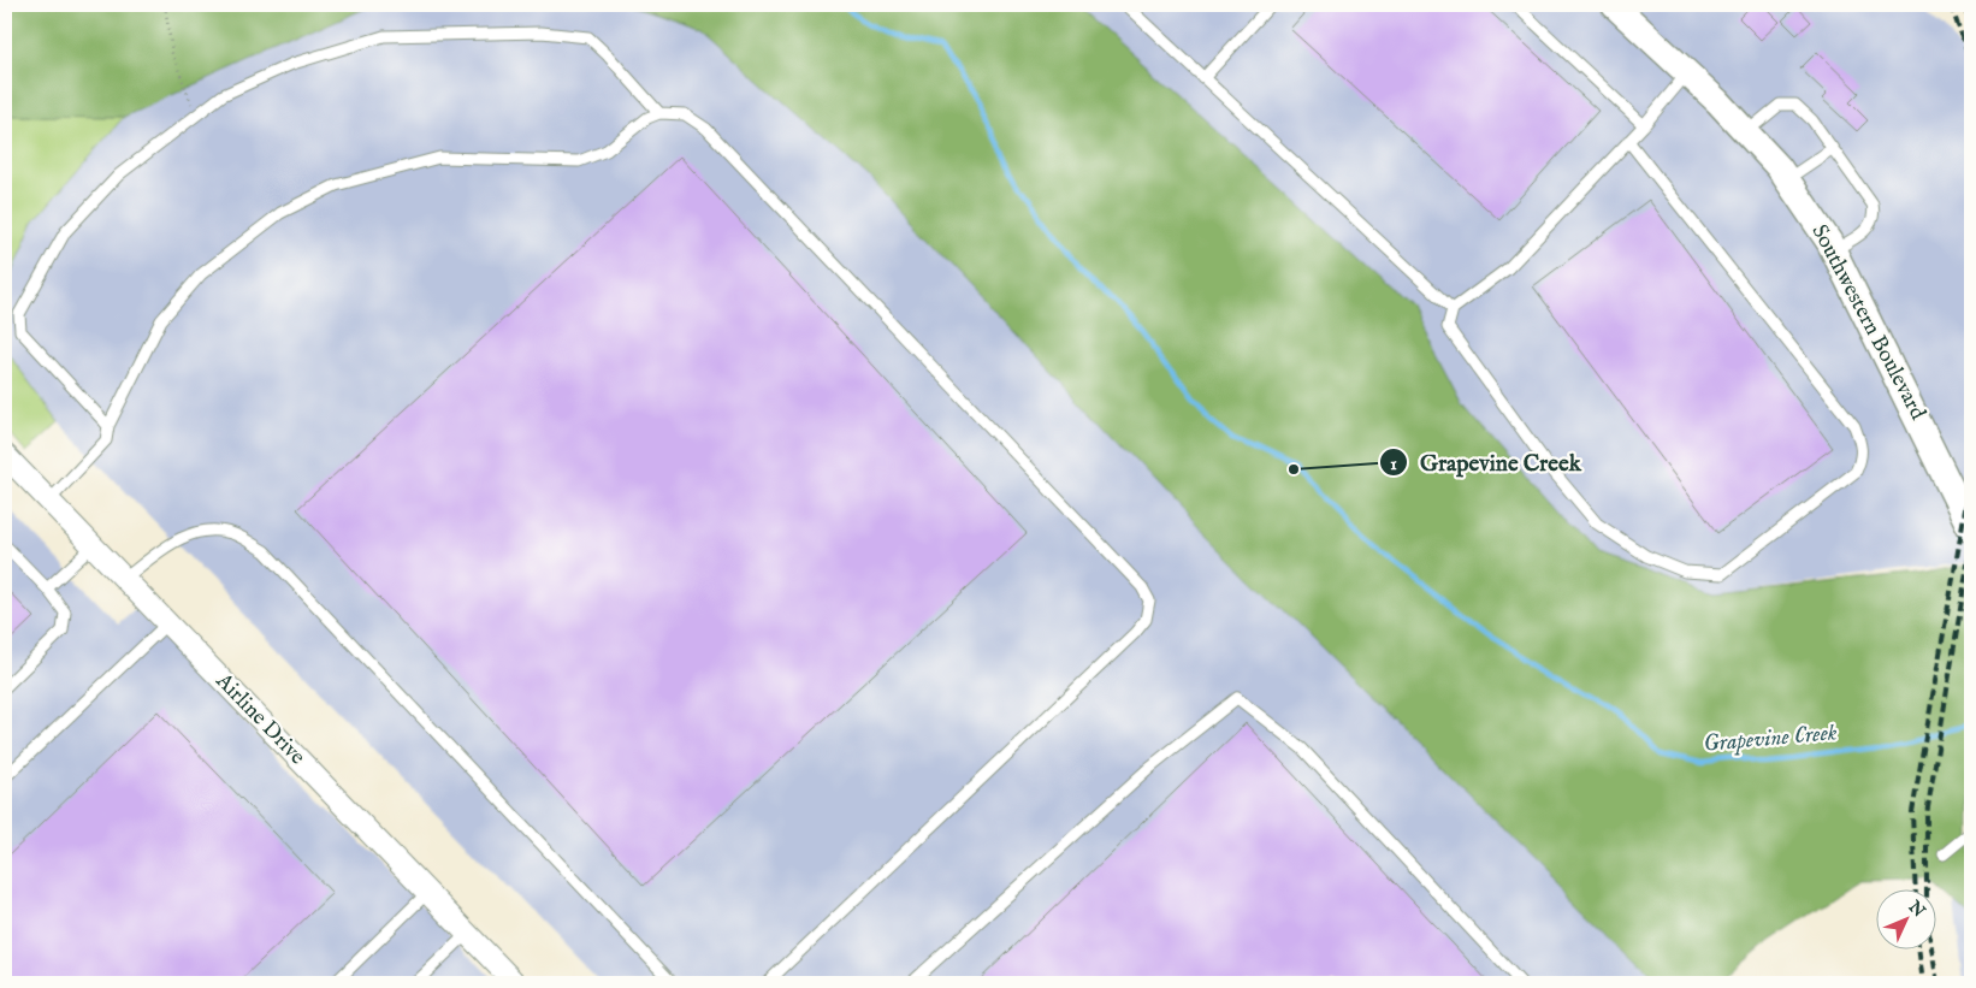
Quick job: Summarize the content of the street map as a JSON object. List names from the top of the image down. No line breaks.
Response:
{"streets":{"street":["Southwestern Boulevard","Airline Drive"]},"water":["Grapevine Creek"],"places":["Grapevine Creek"],"north":"top right"}
